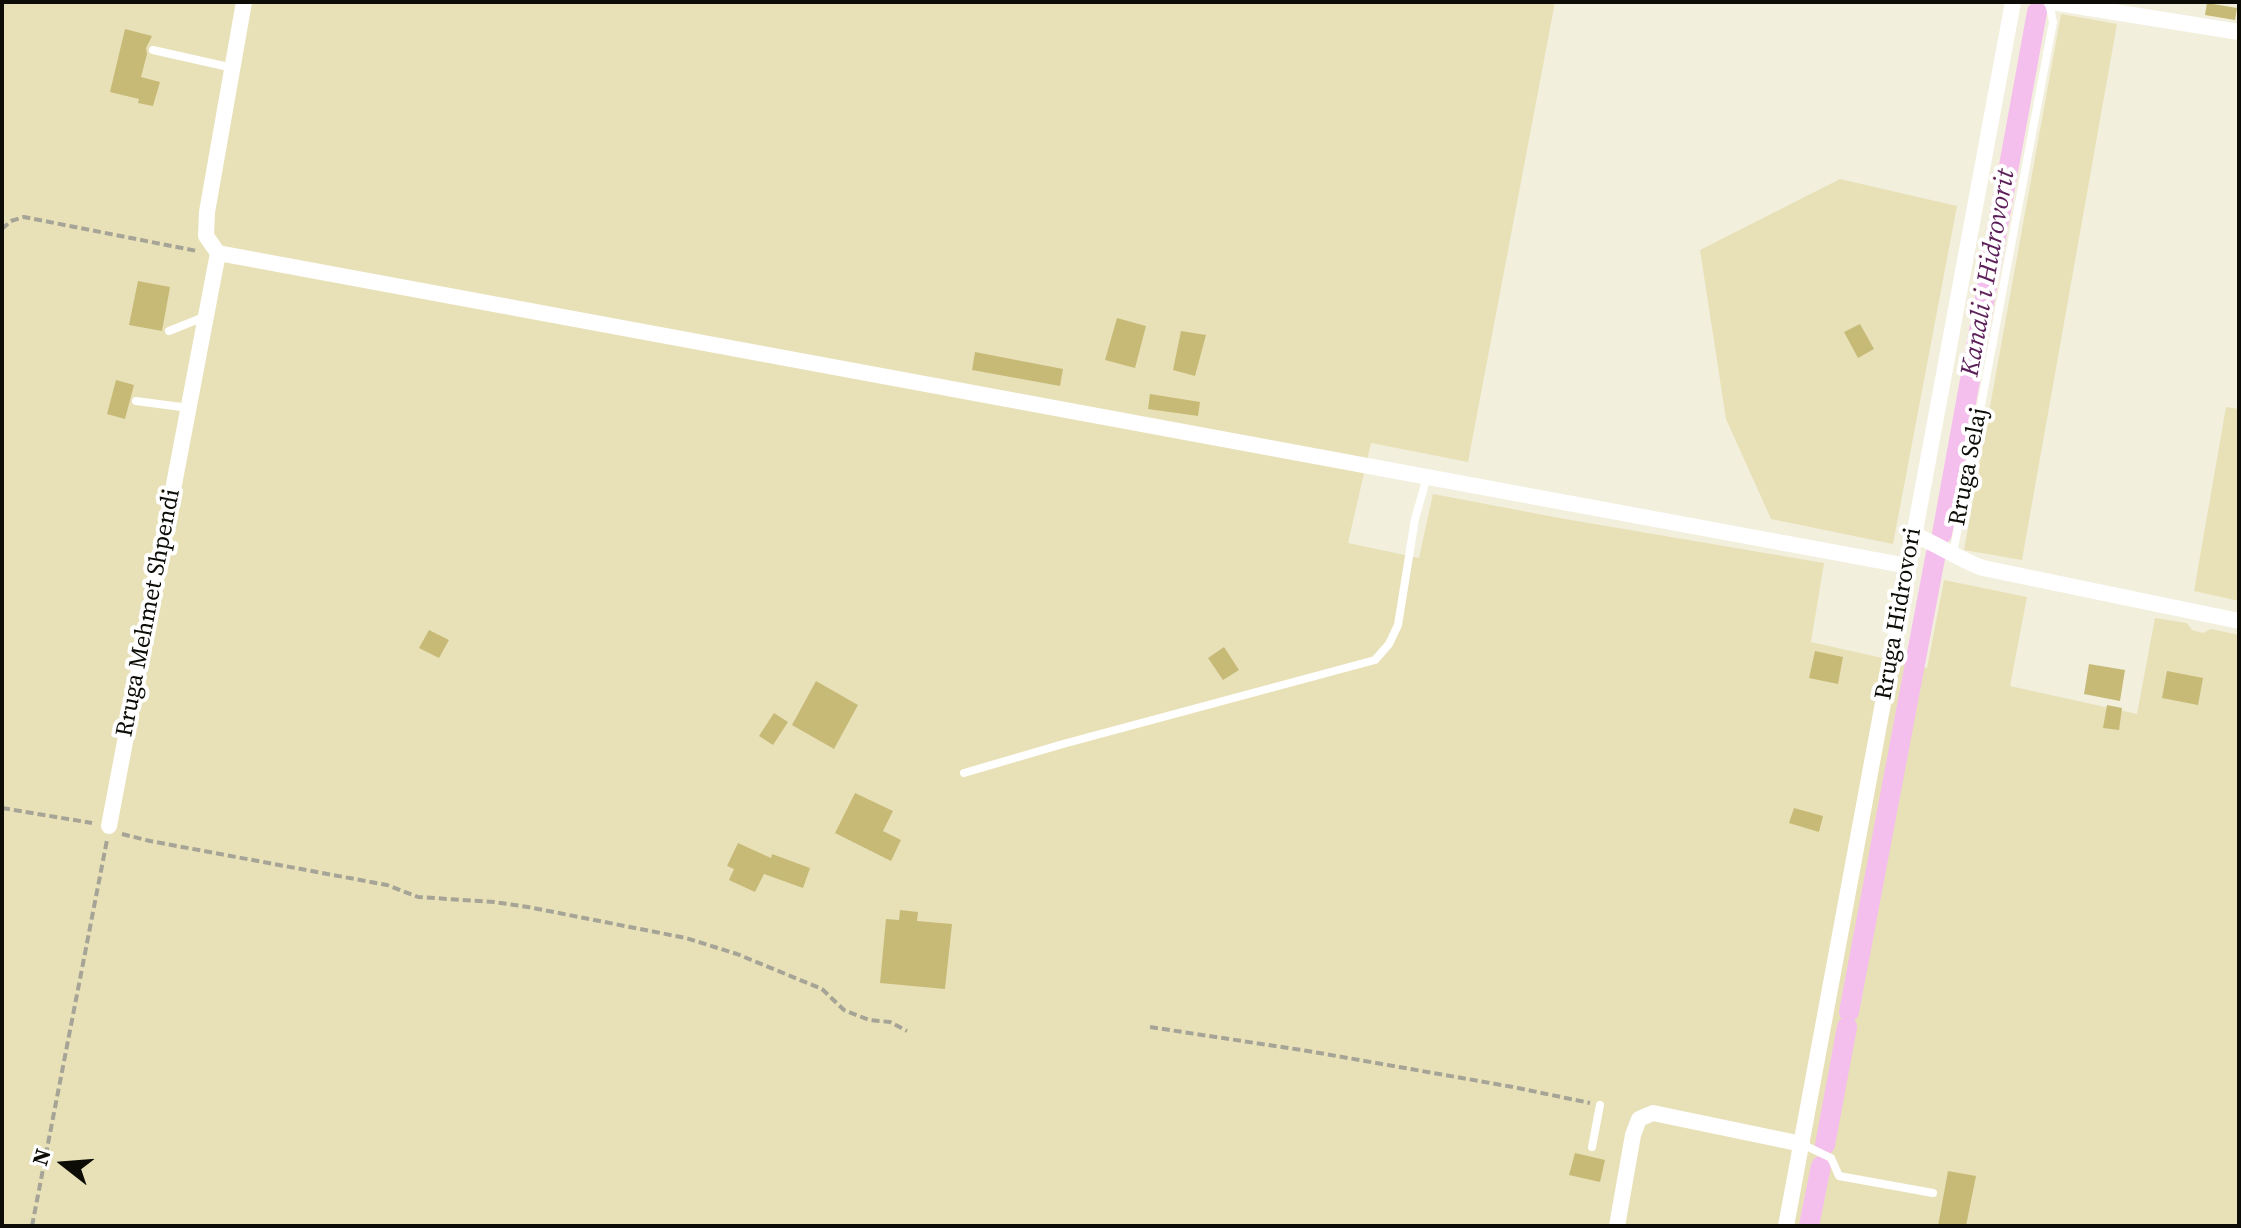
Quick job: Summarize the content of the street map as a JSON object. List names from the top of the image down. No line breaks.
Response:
{"streets":{"street":["Rruga Selaj","Rruga Mehmet Shpendi","Rruga Hidrovori"]},"crossings":[["Rruga Selaj","Rruga Hidrovori"]],"water":["Kanali i Hidrovorit"],"north":"left"}
